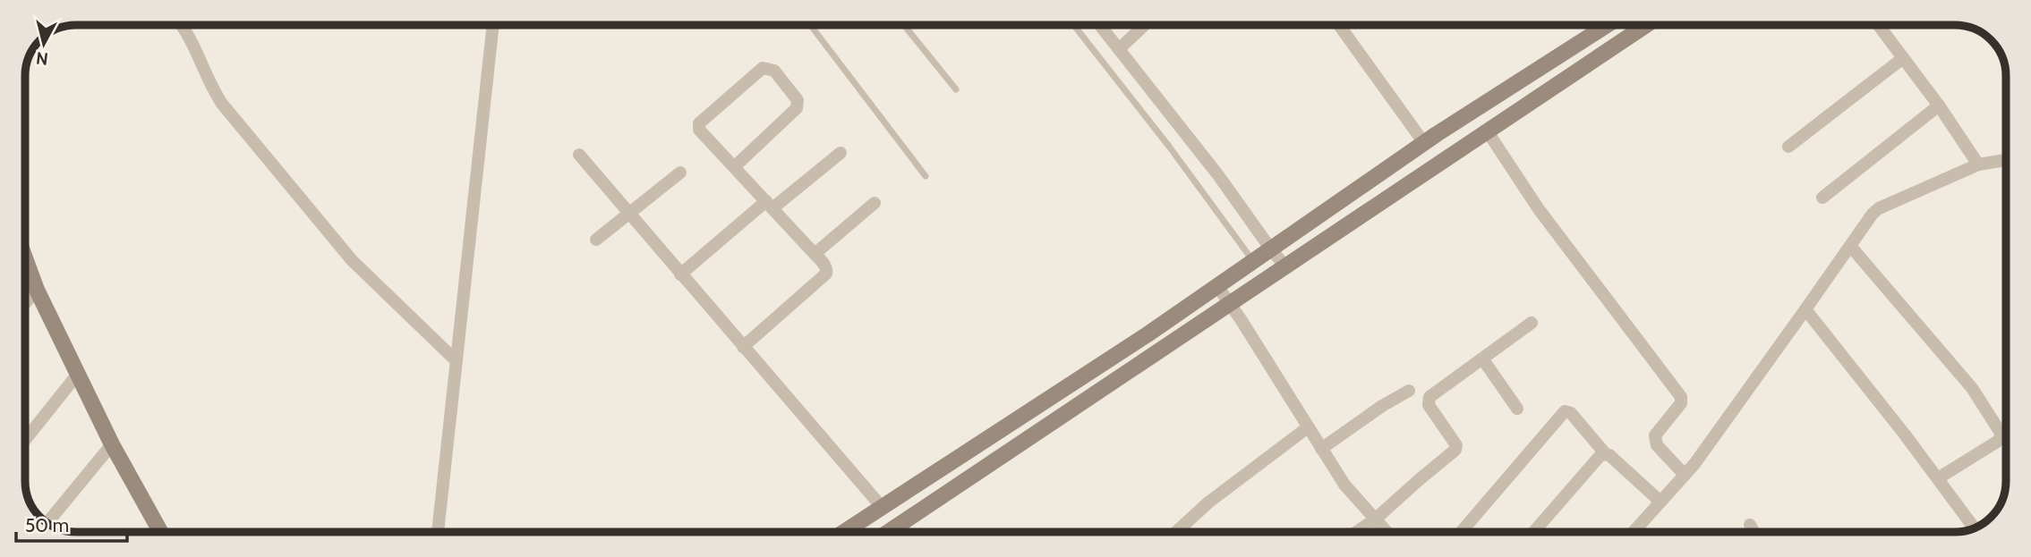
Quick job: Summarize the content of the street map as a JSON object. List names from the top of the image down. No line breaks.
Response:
{"scale_bar":"50 m","north":"bottom"}
